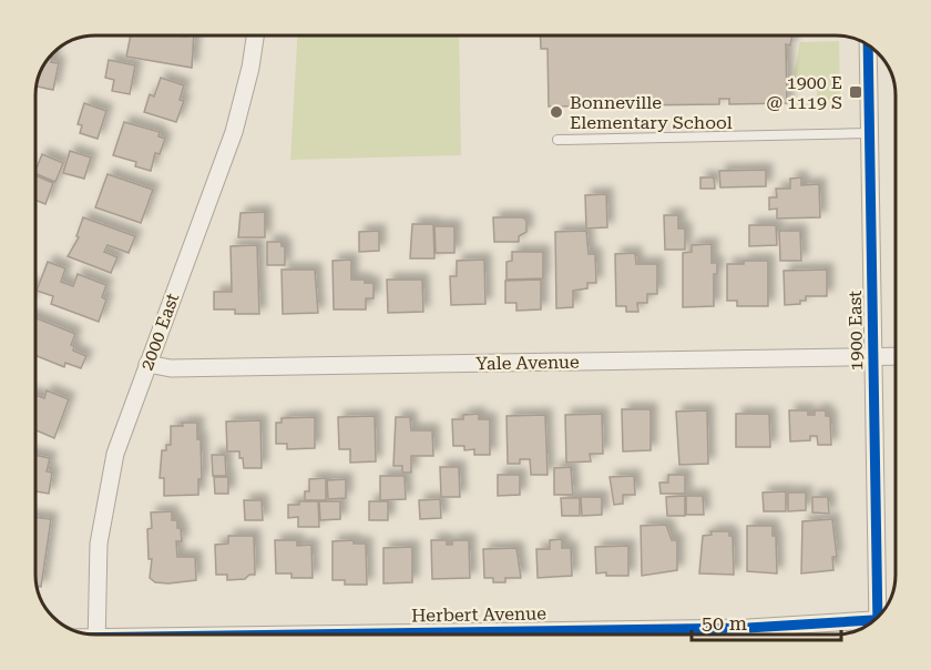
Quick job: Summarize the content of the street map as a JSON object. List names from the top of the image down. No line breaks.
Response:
{"streets":{"street":["1900 East","2000 East","Yale Avenue","Herbert Avenue"]},"crossings":[["1900 East","Yale Avenue"],["2000 East","Yale Avenue"]],"places":{"transit":["1900 E @ 1119 S"],"other":["Bonneville Elementary School"]},"scale_bar":"50 m"}
